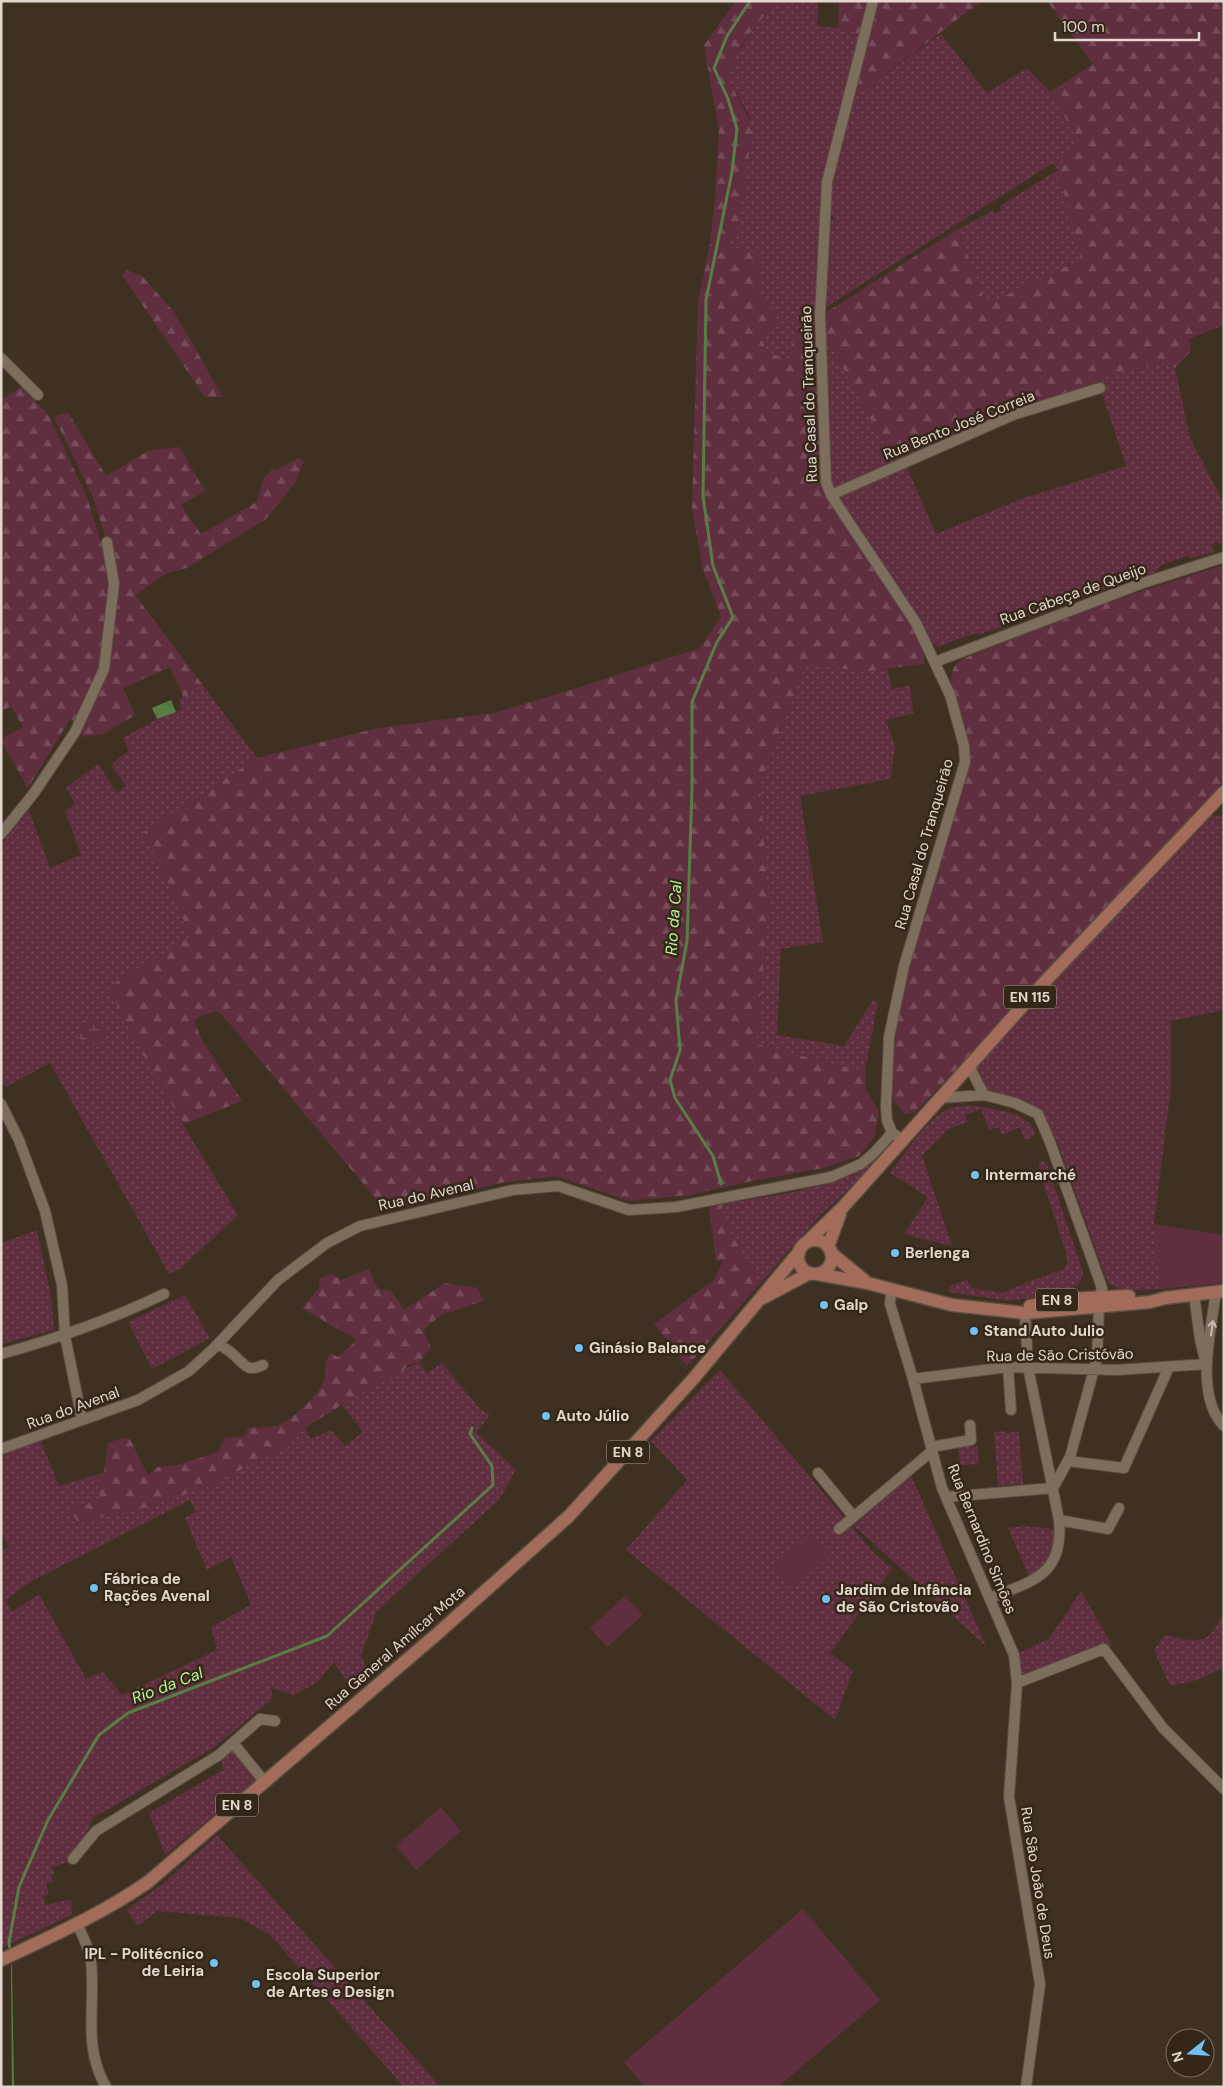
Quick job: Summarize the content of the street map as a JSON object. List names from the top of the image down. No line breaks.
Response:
{"streets":{"main road":["EN 115","EN 8","Rua General Amílcar Mota"],"street":["Rua Casal do Tranqueirão","Rua Bento José Correia","Rua Cabeça de Queijo","Rua do Avenal","Rua de São Cristóvão","Rua Bernardino Simões","Rua São João de Deus"]},"crossings":[["Rua Casal do Tranqueirão","Rua Bento José Correia"],["Rua Casal do Tranqueirão","Rua Cabeça de Queijo"],["Rua Casal do Tranqueirão","Rua do Avenal"],["EN 115","EN 8"],["EN 115","Rua General Amílcar Mota"],["EN 8","Rua Bernardino Simões"],["EN 8","Rua General Amílcar Mota"],["Rua de São Cristóvão","Rua Bernardino Simões"],["Rua Bernardino Simões","Rua São João de Deus"]],"water":["Rio da Cal"],"places":["Intermarché","Berlenga","Galp","Stand Auto Julio","Ginásio Balance","Auto Júlio","Fábrica de Rações Avenal","Jardim de Infância de São Cristovão","IPL - Politécnico de Leiria","Escola Superior de Artes e Design"],"scale_bar":"100 m","north":"left"}
